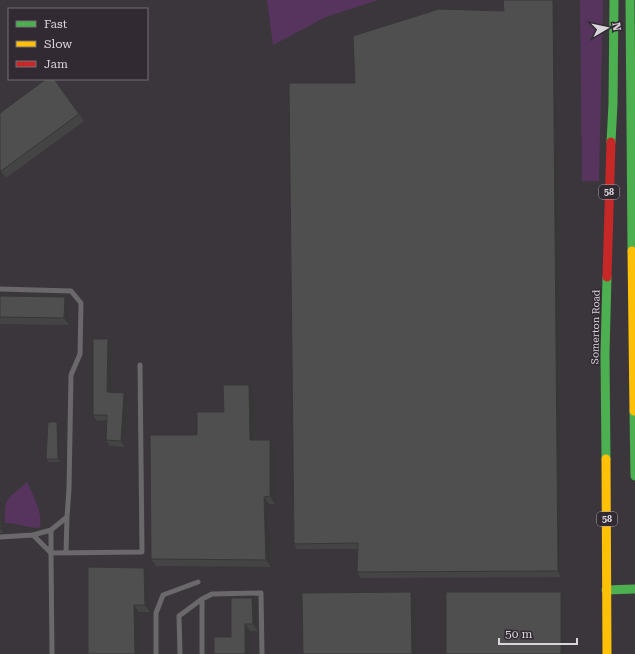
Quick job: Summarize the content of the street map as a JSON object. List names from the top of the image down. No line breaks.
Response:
{"streets":{"main road":["58","Somerton Road"]},"legend":["Fast","Slow","Jam"],"scale_bar":"50 m","north":"right"}
